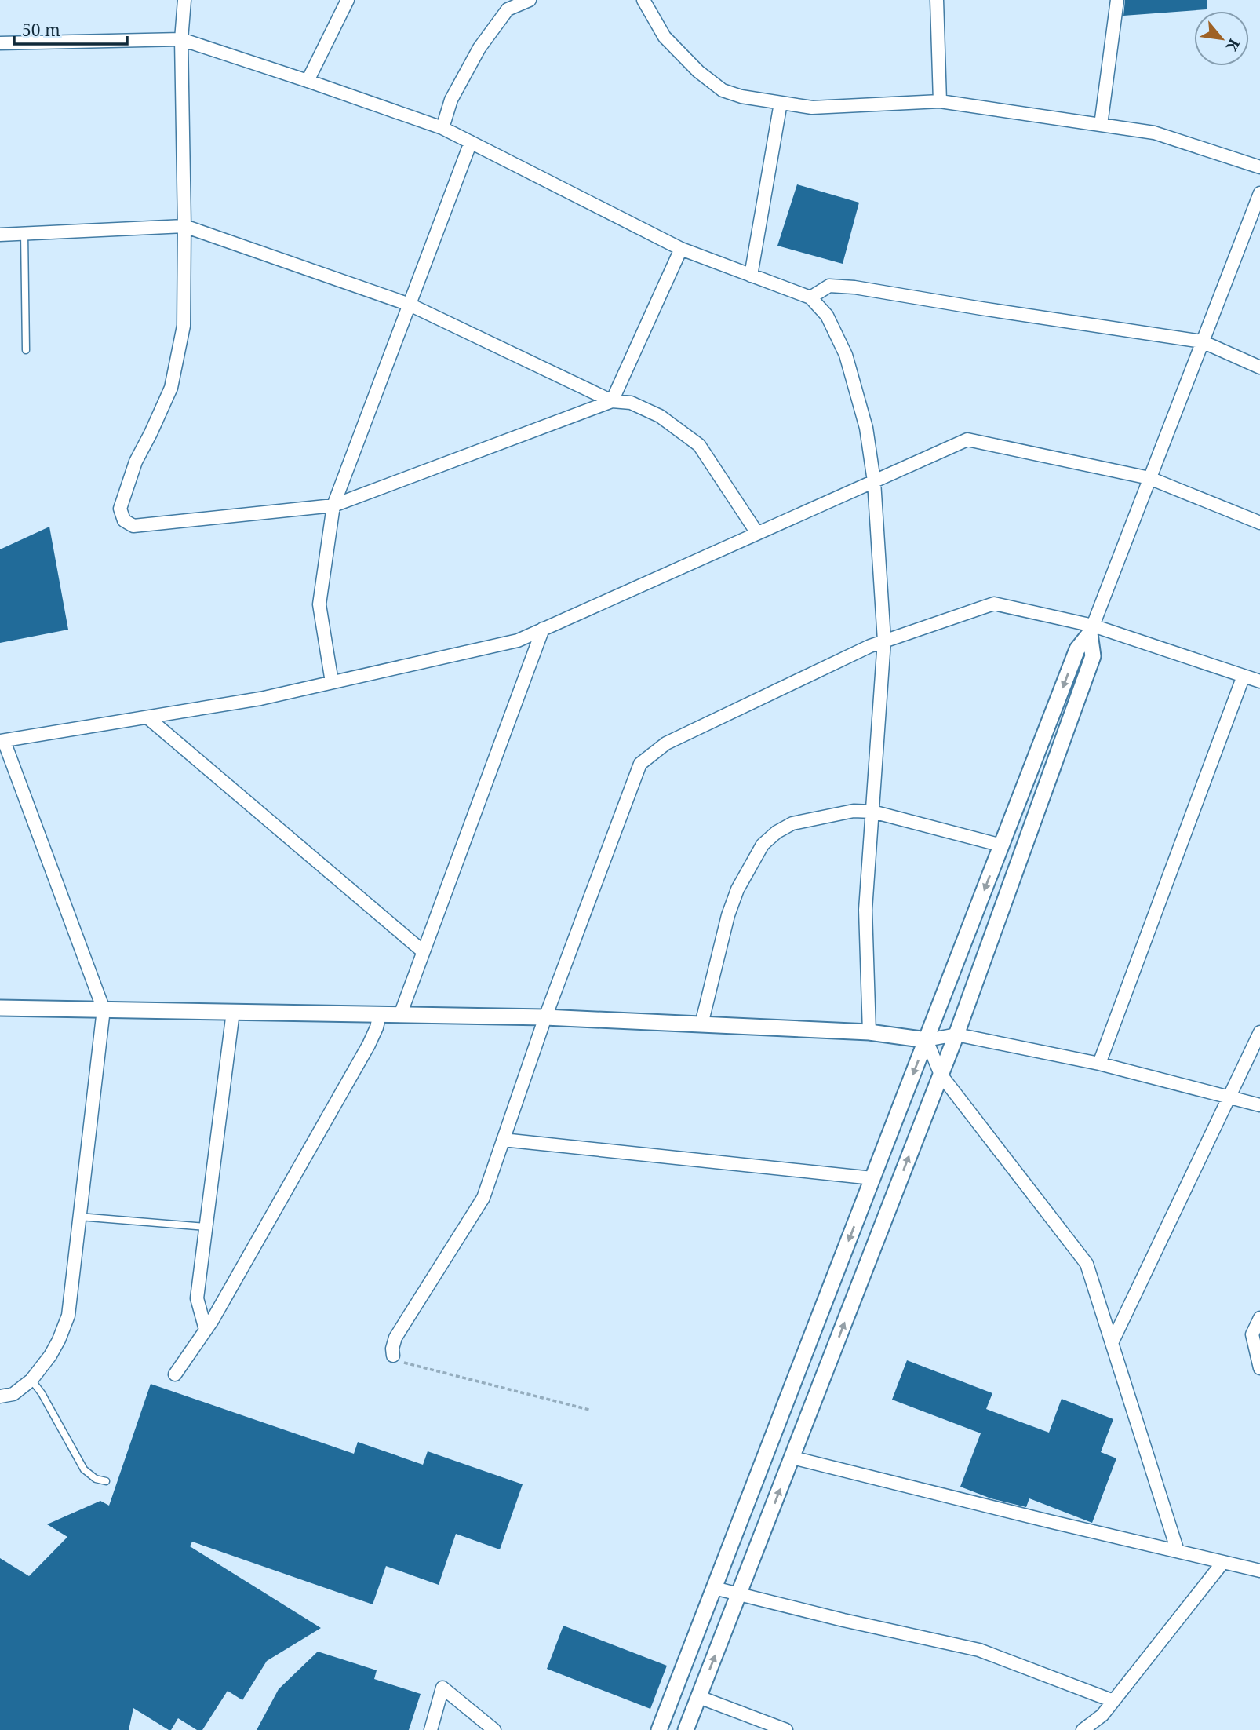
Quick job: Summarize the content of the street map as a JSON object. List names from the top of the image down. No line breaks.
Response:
{"scale_bar":"50 m","north":"bottom right"}
